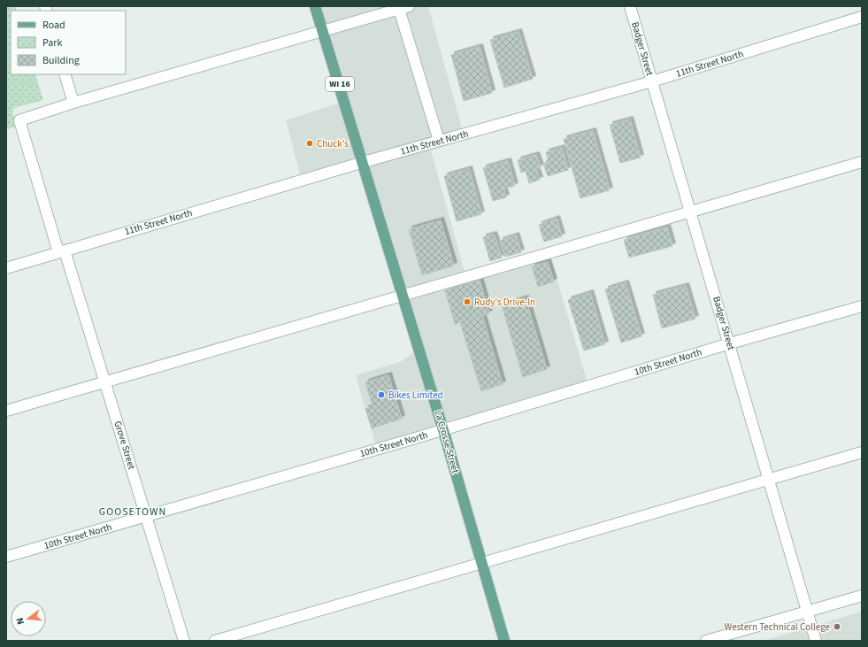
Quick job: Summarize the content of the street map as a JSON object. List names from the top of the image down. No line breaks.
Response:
{"streets":{"main road":["WI 16","La Crosse Street"],"street":["Badger Street","11th Street North","10th Street North","Grove Street"]},"crossings":[["Badger Street","11th Street North"],["Badger Street","10th Street North"],["11th Street North","WI 16"],["11th Street North","La Crosse Street"],["11th Street North","Grove Street"],["WI 16","La Crosse Street"],["10th Street North","La Crosse Street"],["10th Street North","Grove Street"]],"districts":["GOOSETOWN"],"places":["Chuck's","Rudy's Drive-In","Bikes Limited","Western Technical College"],"legend":["Road","Park","Building"],"north":"left"}
